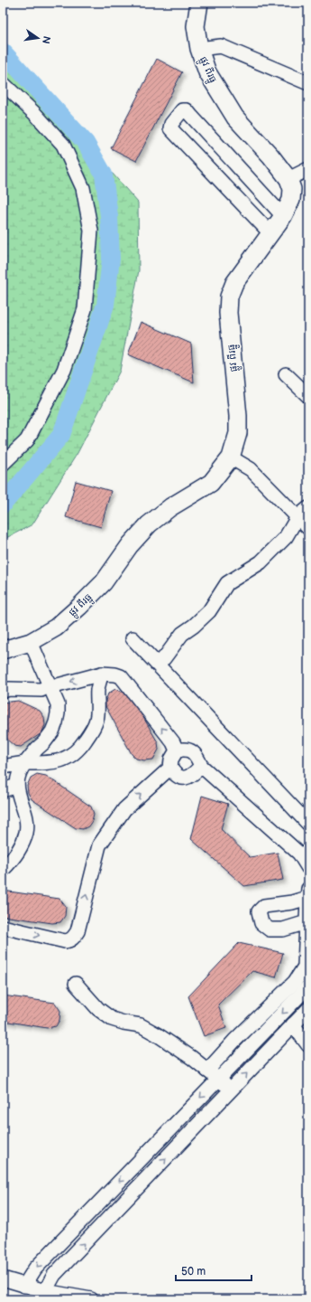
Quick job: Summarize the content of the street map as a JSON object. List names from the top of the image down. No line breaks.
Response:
{"streets":{"main road":["ផ្លូវ ពីរធ្នូ"]},"scale_bar":"50 m","north":"right"}
